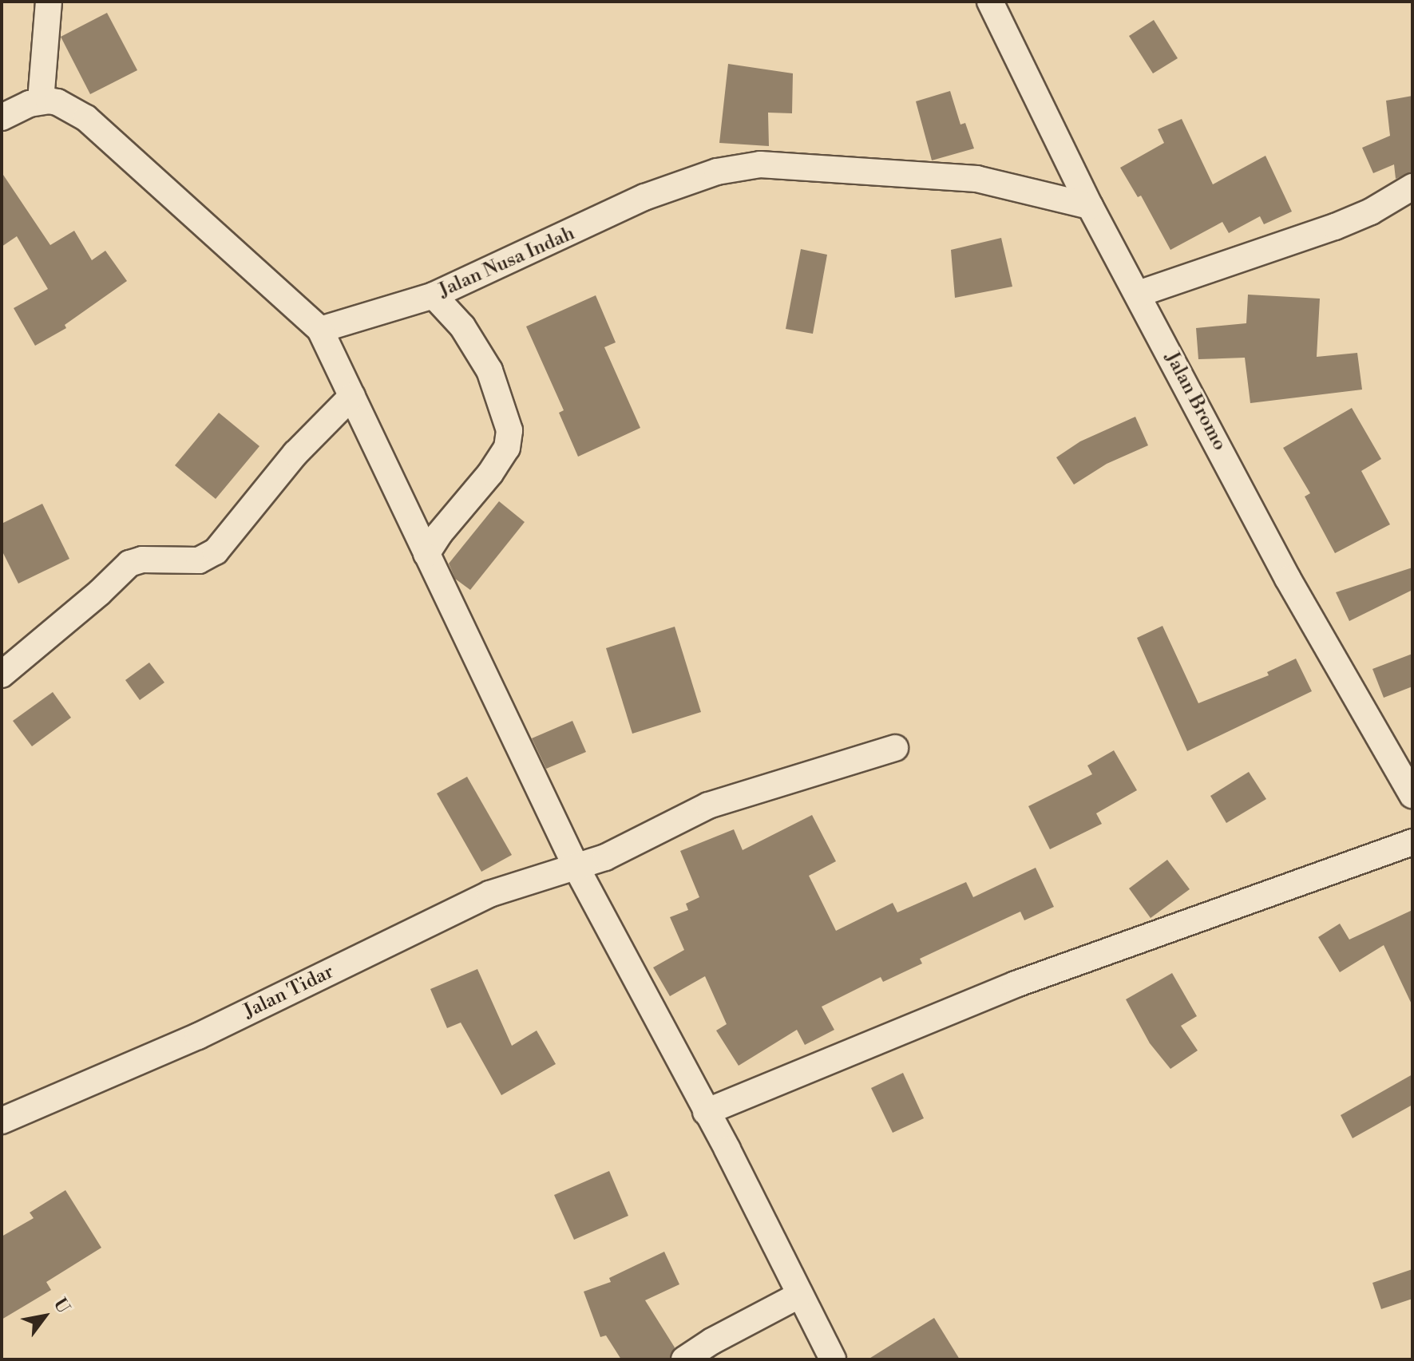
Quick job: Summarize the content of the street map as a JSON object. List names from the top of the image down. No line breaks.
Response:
{"streets":{"street":["Jalan Nusa Indah","Jalan Bromo","Jalan Tidar"]},"crossings":[["Jalan Nusa Indah","Jalan Bromo"]],"north":"top right"}
